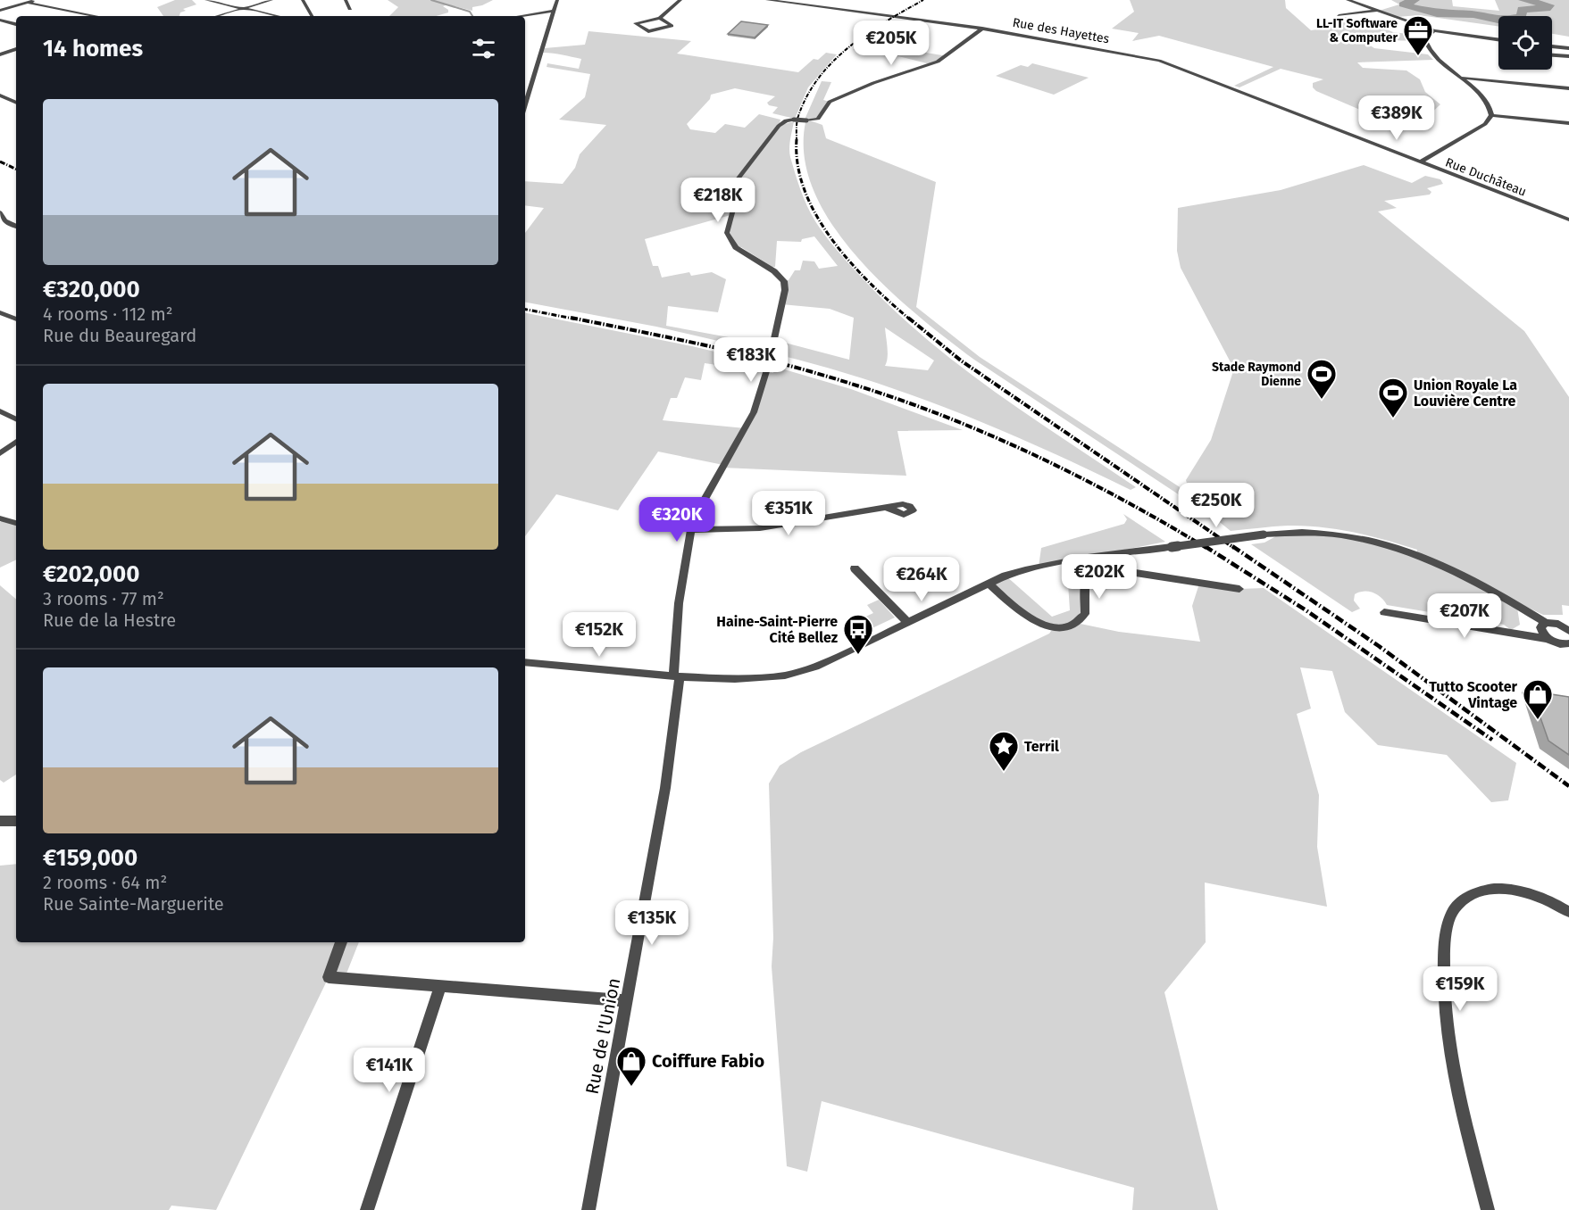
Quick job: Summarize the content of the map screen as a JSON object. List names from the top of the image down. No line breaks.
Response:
{"streets":{"street":["Rue des Hayettes","Rue Duchâteau","Rue de l'Union"]},"crossings":[["Rue des Hayettes","Rue Duchâteau"],["Rue des Hayettes","Rue de l'Union"]],"places":{"office":["LL-IT Software & Computer"],"sports":["Stade Raymond Dienne","Union Royale La Louvière Centre"],"bus stop":["Haine-Saint-Pierre Cité Bellez"],"shop":["Tutto Scooter Vintage","Coiffure Fabio"],"place":["Terril"]},"page":{"heading":"14 homes","price":["€205K","€389K","€218K","€183K","€250K","€351K","€320K","€202K","€264K","€207K","€152K","€135K","€159K","€141K"],"list":[{"name":"€320,000","note":"4 rooms · 112 m² · Rue du Beauregard"},{"name":"€202,000","note":"3 rooms · 77 m² · Rue de la Hestre"},{"name":"€159,000","note":"2 rooms · 64 m² · Rue Sainte-Marguerite"}]}}
